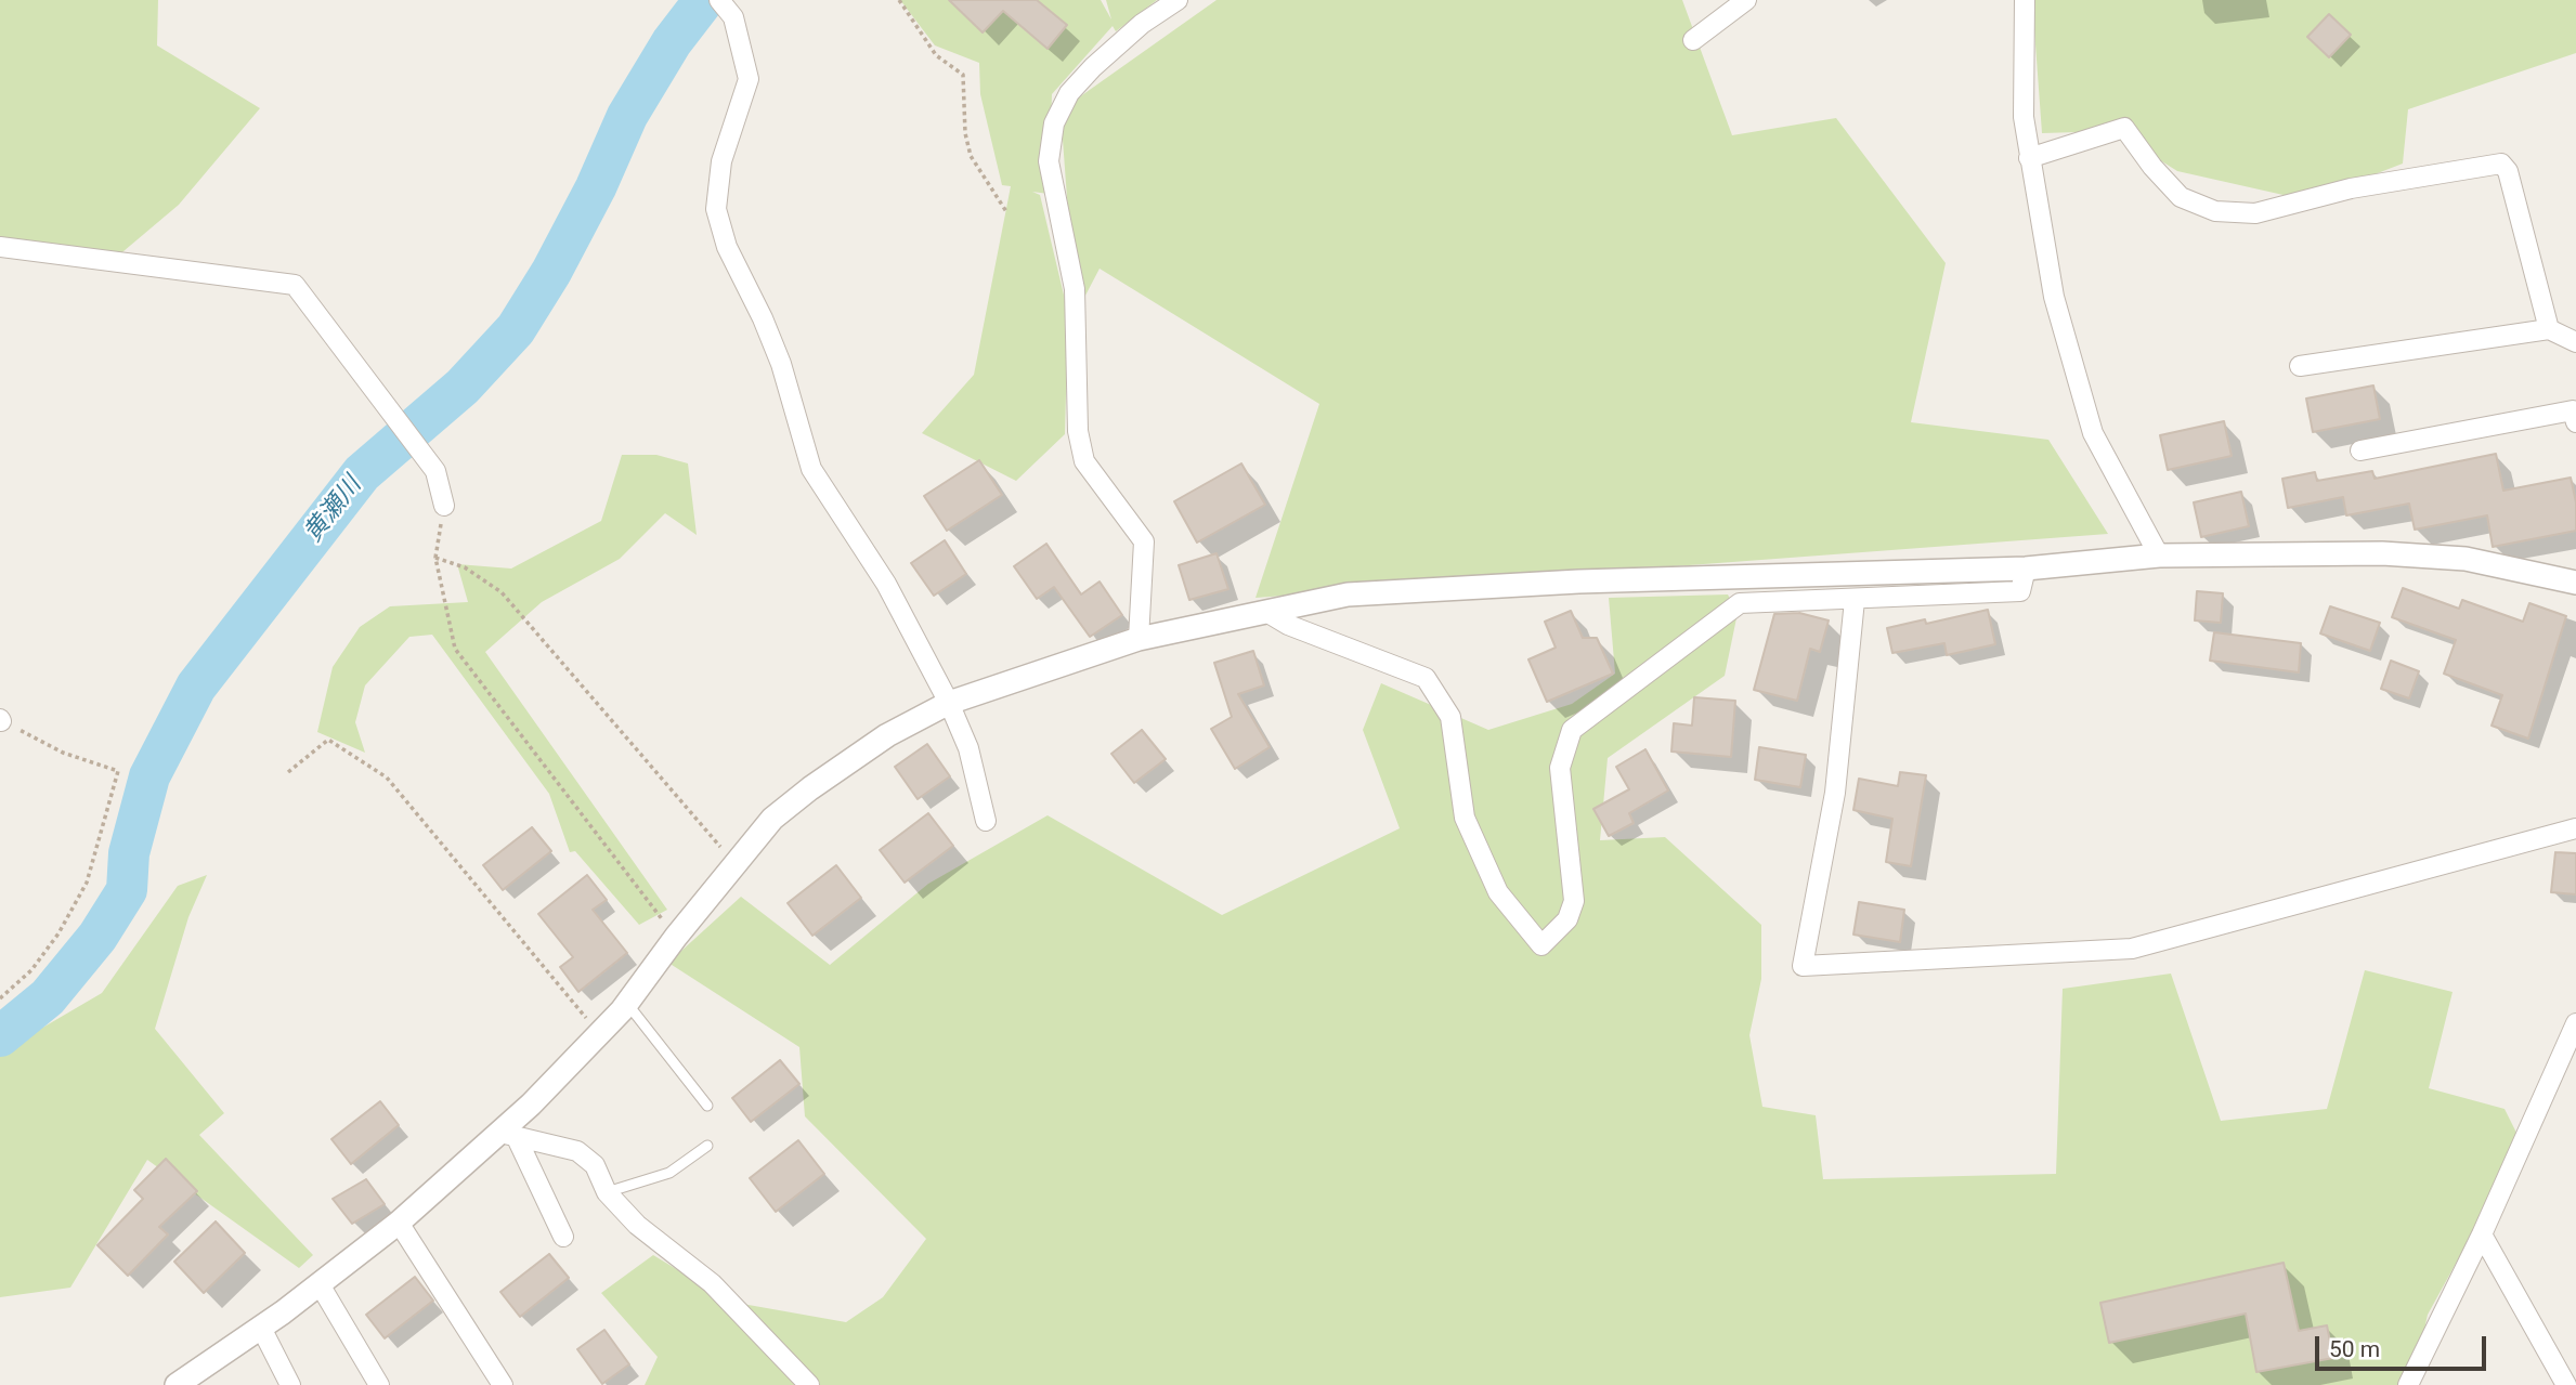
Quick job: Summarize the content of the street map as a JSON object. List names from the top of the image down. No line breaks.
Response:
{"water":["黄瀬川"],"scale_bar":"50 m"}
